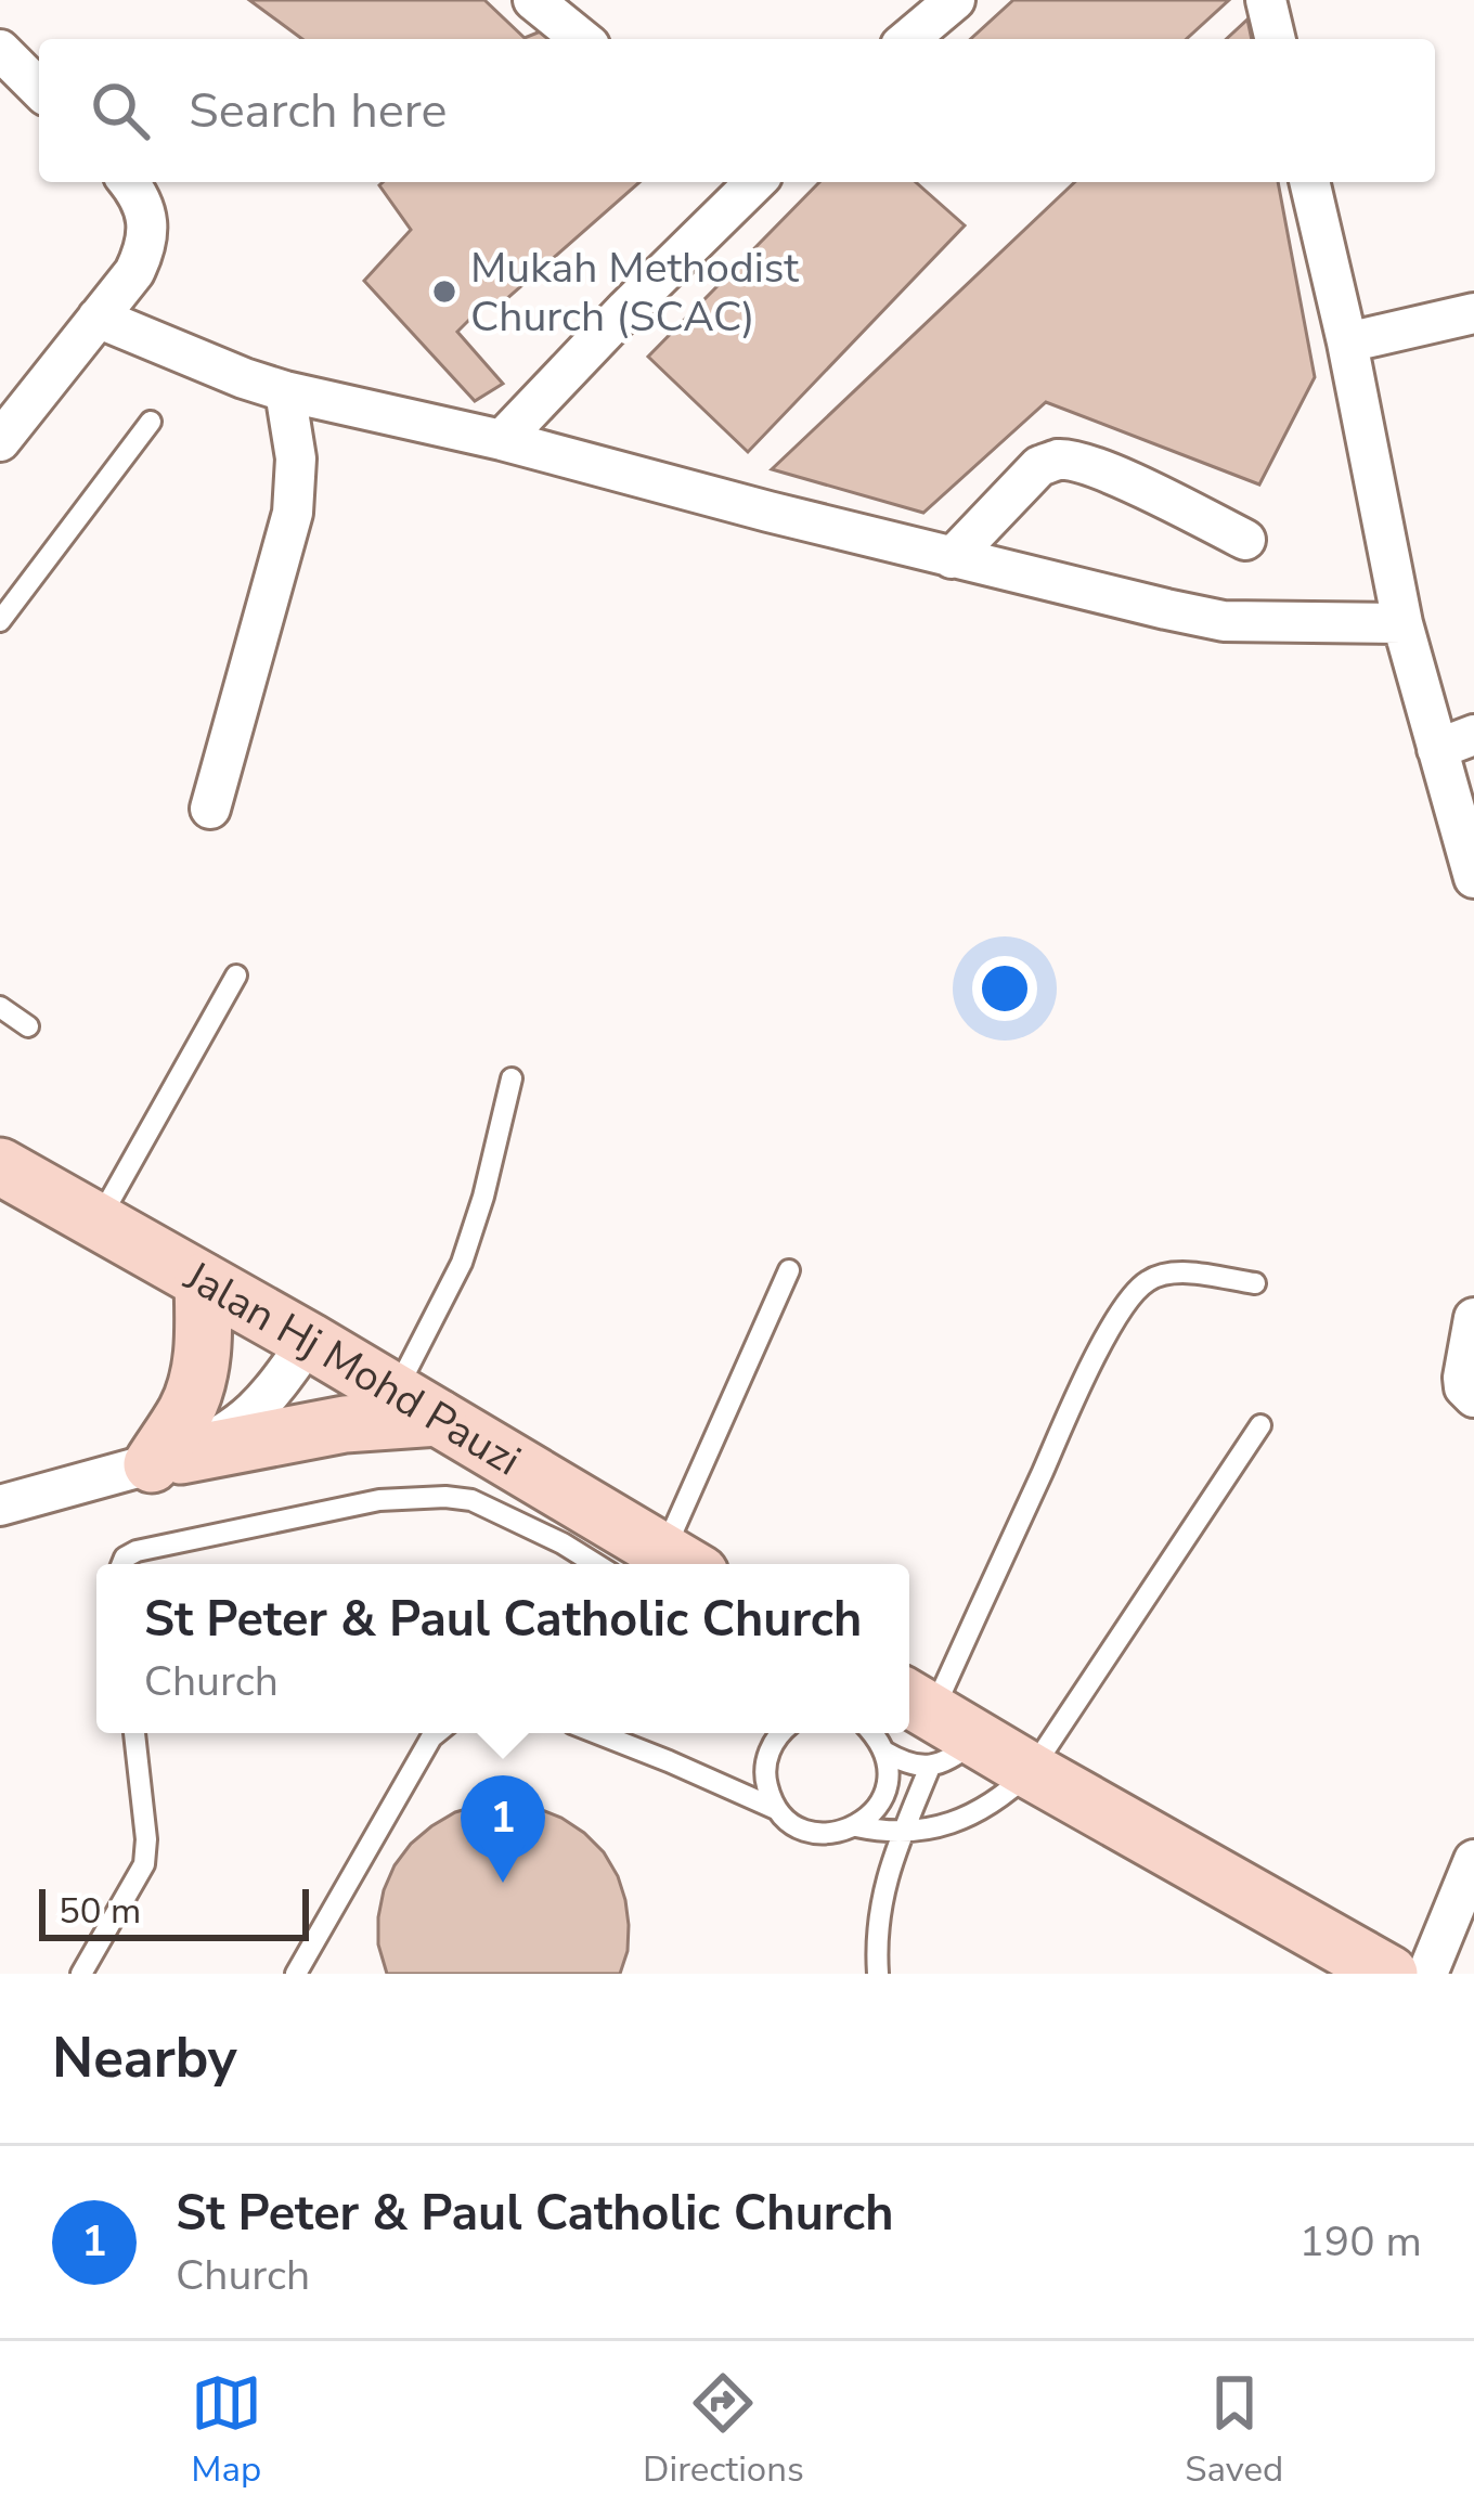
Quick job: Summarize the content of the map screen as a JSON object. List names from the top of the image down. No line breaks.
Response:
{"streets":{"street":["Jalan Hj Mohd Pauzi"]},"places":["Mukah Methodist Church (SCAC)"],"scale_bar":"50 m","page":{"search":"Search here","popup":["St Peter & Paul Catholic Church","Church"],"pins":"1","scale":"50 m","heading":"Nearby","list":[{"mark":"1","name":"St Peter & Paul Catholic Church","note":"Church","value":"190 m"}],"nav":["Map","Directions","Saved"]}}
